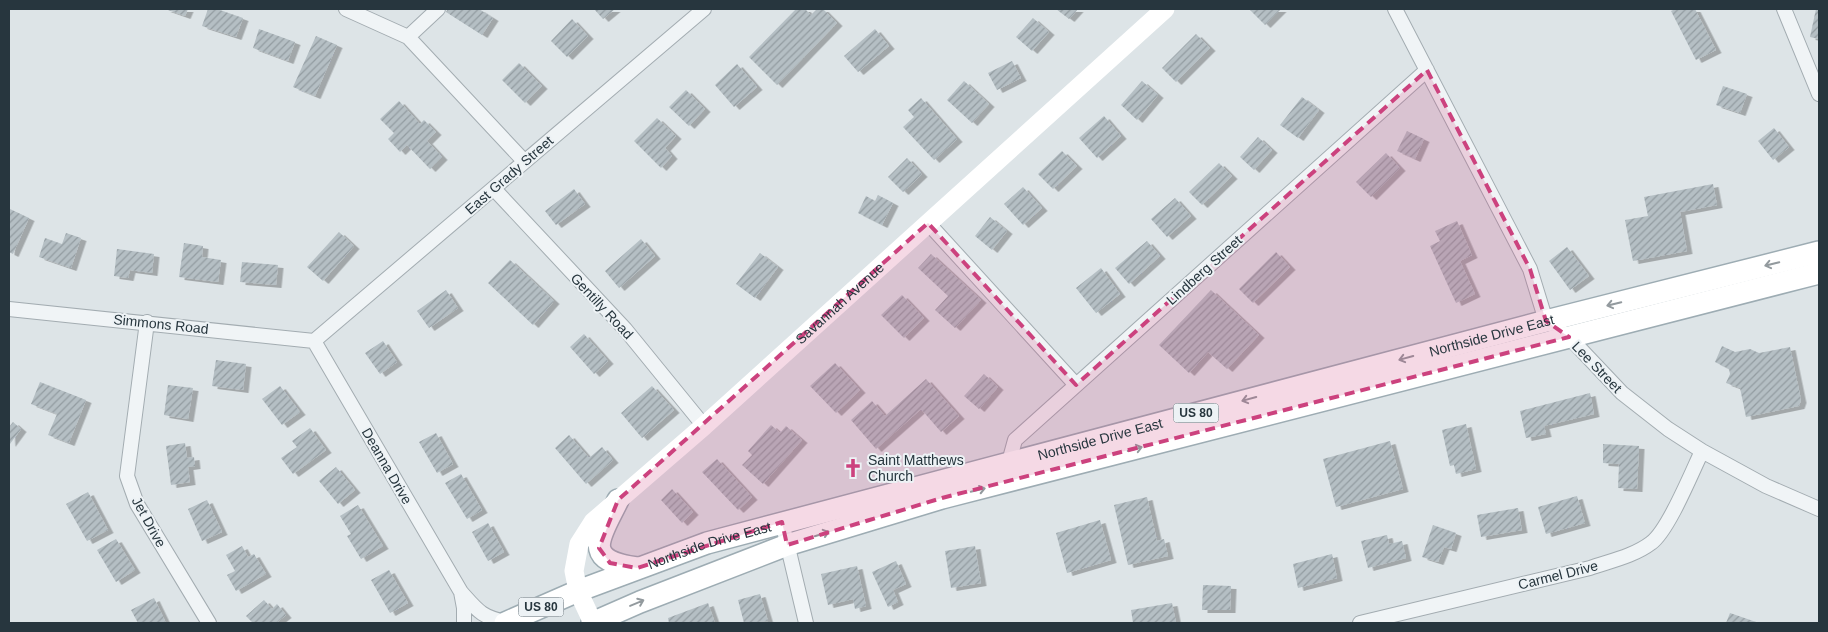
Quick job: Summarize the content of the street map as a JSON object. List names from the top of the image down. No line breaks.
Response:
{"streets":{"main road":["Northside Drive East","US 80"],"street":["East Grady Street","Lindberg Street","Savannah Avenue","Gentilly Road","Simmons Road","Lee Street","Deanna Drive","Jet Drive","Carmel Drive"]},"crossings":[["East Grady Street","Gentilly Road"],["East Grady Street","Simmons Road"],["East Grady Street","Deanna Drive"],["Lindberg Street","Northside Drive East"],["Savannah Avenue","Gentilly Road"],["Savannah Avenue","Northside Drive East"],["Simmons Road","Deanna Drive"],["Simmons Road","Jet Drive"],["Northside Drive East","Lee Street"],["Northside Drive East","Deanna Drive"],["Lee Street","Carmel Drive"]],"places":{"church":["Saint Matthews Church"]}}
